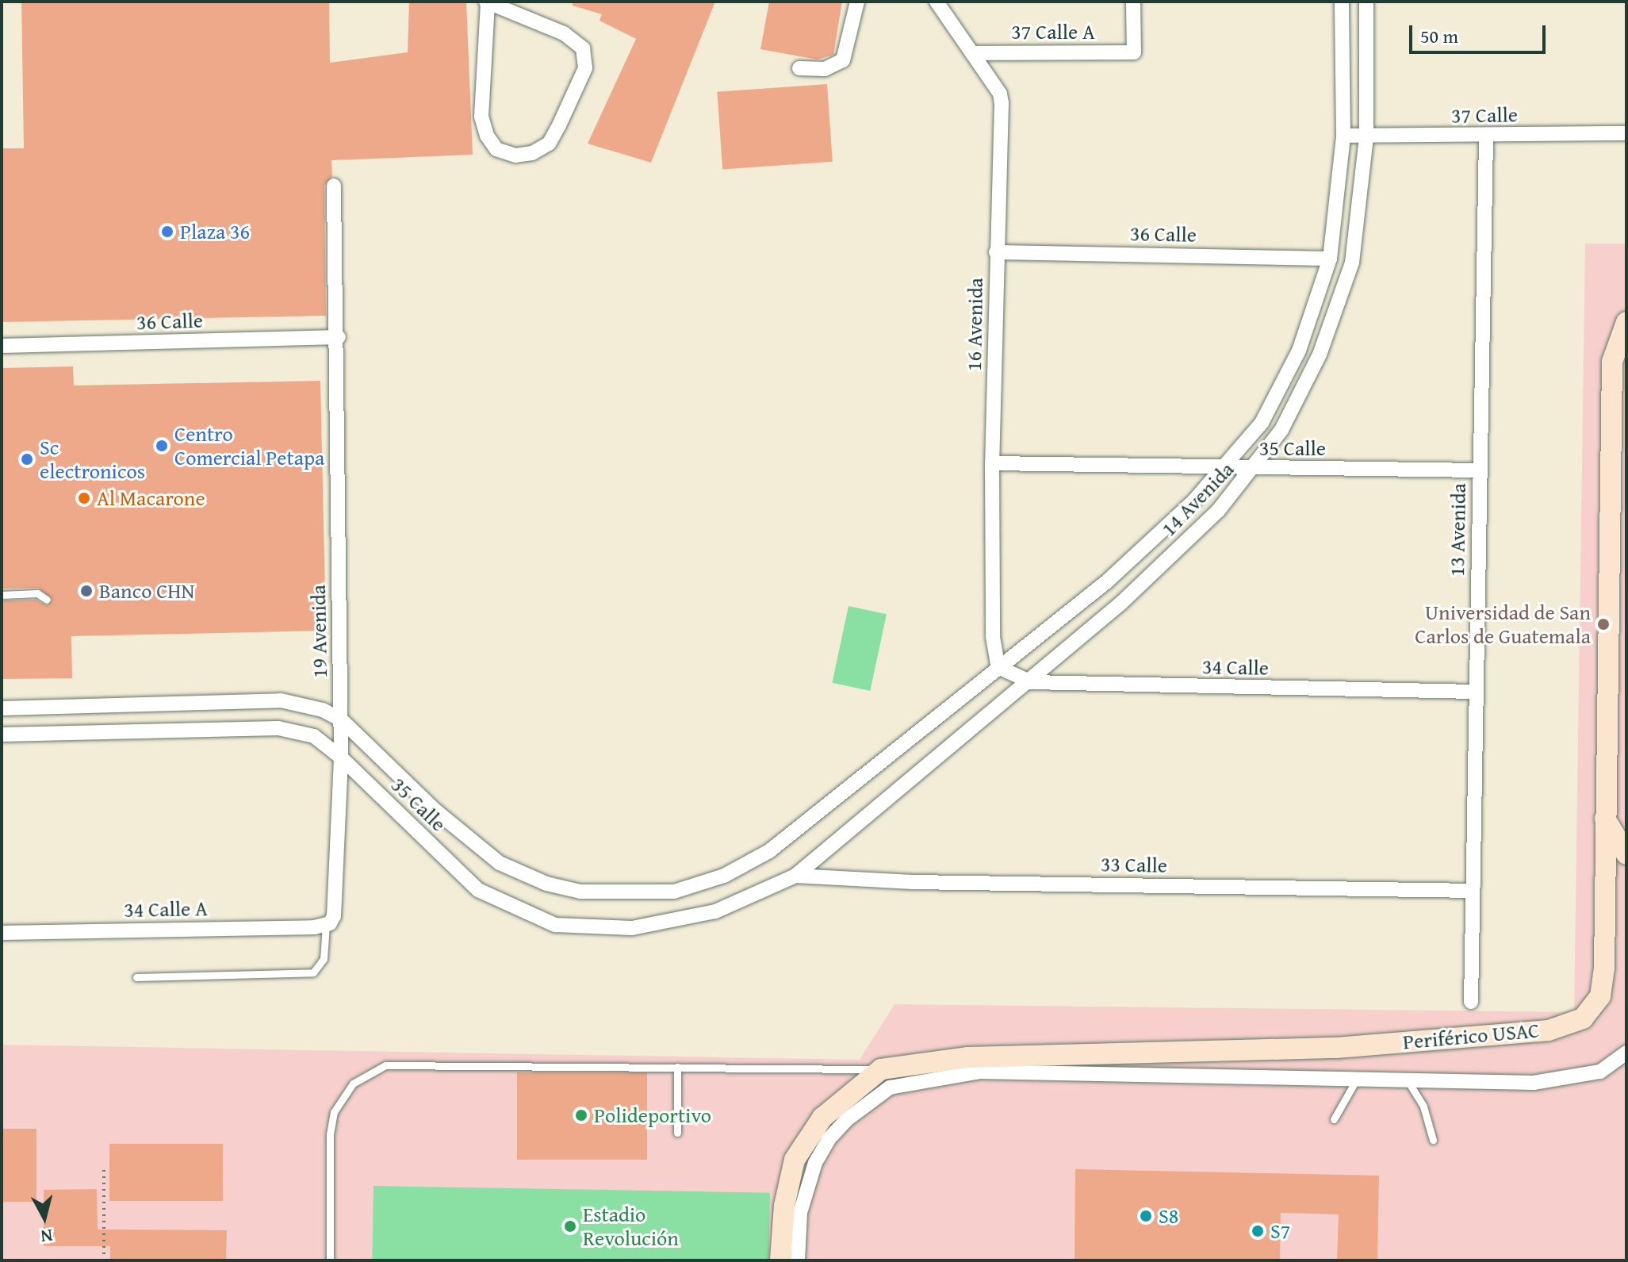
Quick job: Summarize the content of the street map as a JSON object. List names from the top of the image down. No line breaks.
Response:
{"streets":{"street":["37 Calle A","37 Calle","36 Calle","16 Avenida","35 Calle","14 Avenida","13 Avenida","19 Avenida","34 Calle","33 Calle","34 Calle A","Periférico USAC"]},"crossings":[["37 Calle A","16 Avenida"],["37 Calle","14 Avenida"],["37 Calle","13 Avenida"],["36 Calle","16 Avenida"],["36 Calle","14 Avenida"],["36 Calle","19 Avenida"],["16 Avenida","35 Calle"],["16 Avenida","14 Avenida"],["16 Avenida","34 Calle"],["35 Calle","14 Avenida"],["35 Calle","13 Avenida"],["35 Calle","19 Avenida"],["35 Calle","33 Calle"],["14 Avenida","34 Calle"],["14 Avenida","33 Calle"],["13 Avenida","34 Calle"],["13 Avenida","33 Calle"],["19 Avenida","34 Calle A"]],"places":["Plaza 36","Centro Comercial Petapa","Sc electronicos","Al Macarone","Banco CHN","Universidad de San Carlos de Guatemala","Polideportivo","S8","Estadio Revolución","S7"],"scale_bar":"50 m","north":"bottom"}
